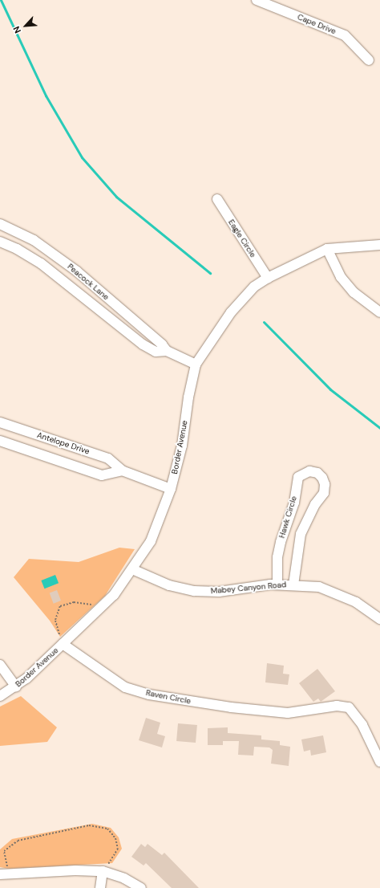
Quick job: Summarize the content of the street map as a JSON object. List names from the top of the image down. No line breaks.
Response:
{"streets":{"street":["Cape Drive","Eagle Circle","Peacock Lane","Antelope Drive","Border Avenue","Hawk Circle","Mabey Canyon Road","Raven Circle"]},"crossings":[["Eagle Circle","Border Avenue"],["Peacock Lane","Border Avenue"],["Antelope Drive","Border Avenue"],["Border Avenue","Mabey Canyon Road"],["Border Avenue","Raven Circle"],["Hawk Circle","Mabey Canyon Road"]],"north":"bottom left"}
